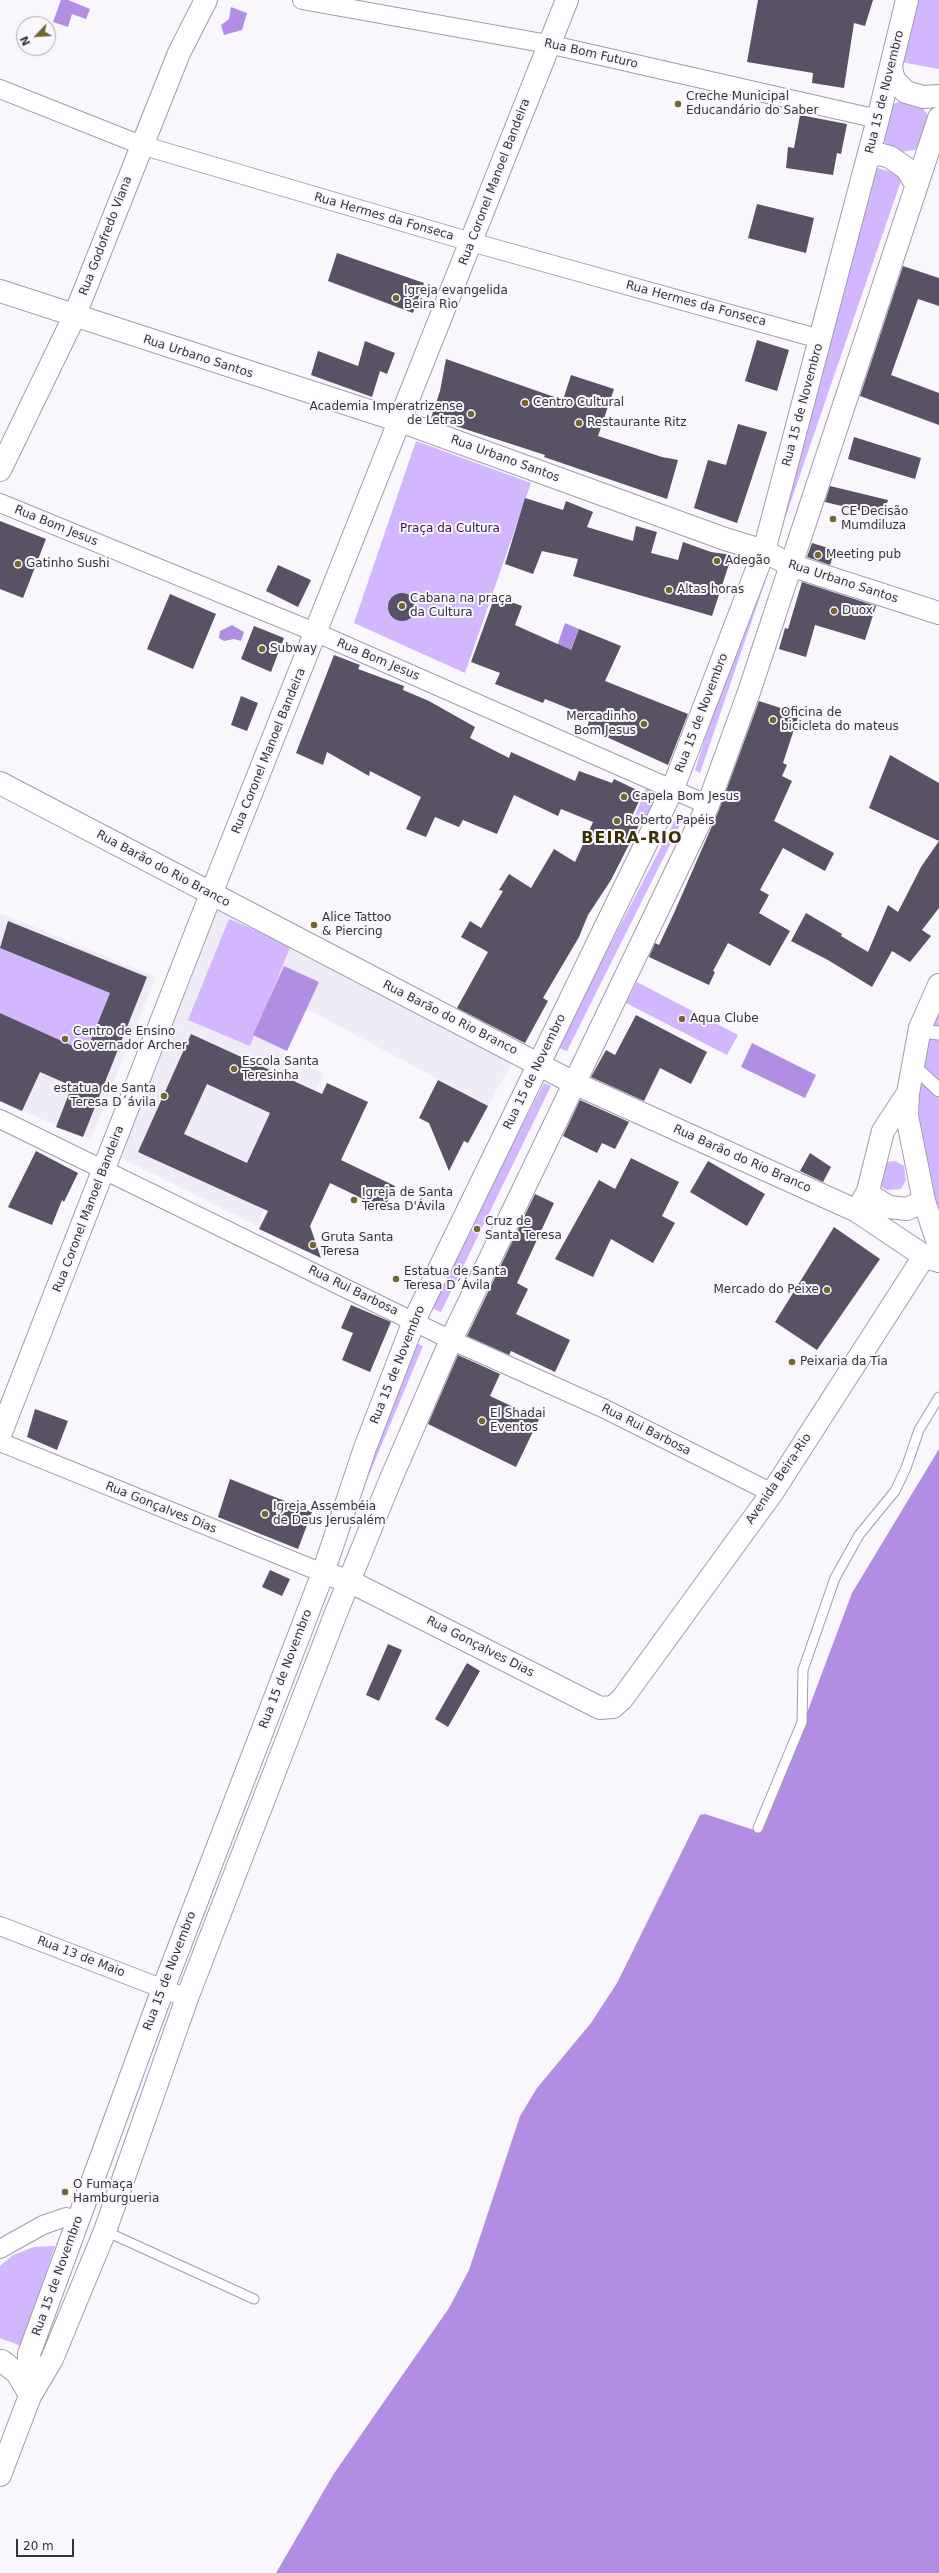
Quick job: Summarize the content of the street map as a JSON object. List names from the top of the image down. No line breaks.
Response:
{"streets":{"main road":["Rua 15 de Novembro","Rua Coronel Manoel Bandeira","Rua Godofredo Viana","Rua Urbano Santos","Rua Barão do Rio Branco","Avenida Beira-Rio","Rua Gonçalves Dias"],"street":["Rua Bom Futuro","Rua Hermes da Fonseca","Rua Bom Jesus","Rua Rui Barbosa","Rua 13 de Maio"]},"crossings":[["Rua Bom Futuro","Rua 15 de Novembro"],["Rua Bom Futuro","Rua Coronel Manoel Bandeira"],["Rua 15 de Novembro","Rua Hermes da Fonseca"],["Rua 15 de Novembro","Rua Urbano Santos"],["Rua 15 de Novembro","Rua Bom Jesus"],["Rua 15 de Novembro","Rua Barão do Rio Branco"],["Rua 15 de Novembro","Rua Rui Barbosa"],["Rua 15 de Novembro","Rua Gonçalves Dias"],["Rua 15 de Novembro","Rua 13 de Maio"],["Rua Coronel Manoel Bandeira","Rua Hermes da Fonseca"],["Rua Coronel Manoel Bandeira","Rua Urbano Santos"],["Rua Coronel Manoel Bandeira","Rua Bom Jesus"],["Rua Coronel Manoel Bandeira","Rua Barão do Rio Branco"],["Rua Coronel Manoel Bandeira","Rua Rui Barbosa"],["Rua Hermes da Fonseca","Rua Godofredo Viana"],["Rua Godofredo Viana","Rua Urbano Santos"],["Rua Barão do Rio Branco","Avenida Beira-Rio"],["Rua Rui Barbosa","Avenida Beira-Rio"],["Avenida Beira-Rio","Rua Gonçalves Dias"]],"districts":["BEIRA-RIO"],"parks":["Praça da Cultura"],"places":["Creche Municipal Educandário do Saber","Igreja evangelida Beira Rio","Centro Cultural","Academia Imperatrizense de Letras","Restaurante Ritz","CE Decisão Mumdiluza","Meeting pub","Adegão","Gatinho Sushi","Altas horas","Cabana na praça da Cultura","Duox","Subway","Oficina de bicicleta do mateus","Mercadinho Bom Jesus","Capela Bom Jesus","Roberto Papéis","Alice Tattoo & Piercing","Aqua Clube","Centro de Ensino Governador Archer","Escola Santa Teresinha","estatua de Santa Teresa D´ávila","Igreja de Santa Teresa D'Ávila","Cruz de Santa Teresa","Gruta Santa Teresa","Estatua de Santa Teresa D´Ávila","Mercado do Peixe","Peixaria da Tia","El Shadai Eventos","Igreja Assembéia de Deus Jerusalém","O Fumaça Hamburgueria"],"scale_bar":"20 m","north":"bottom left"}
